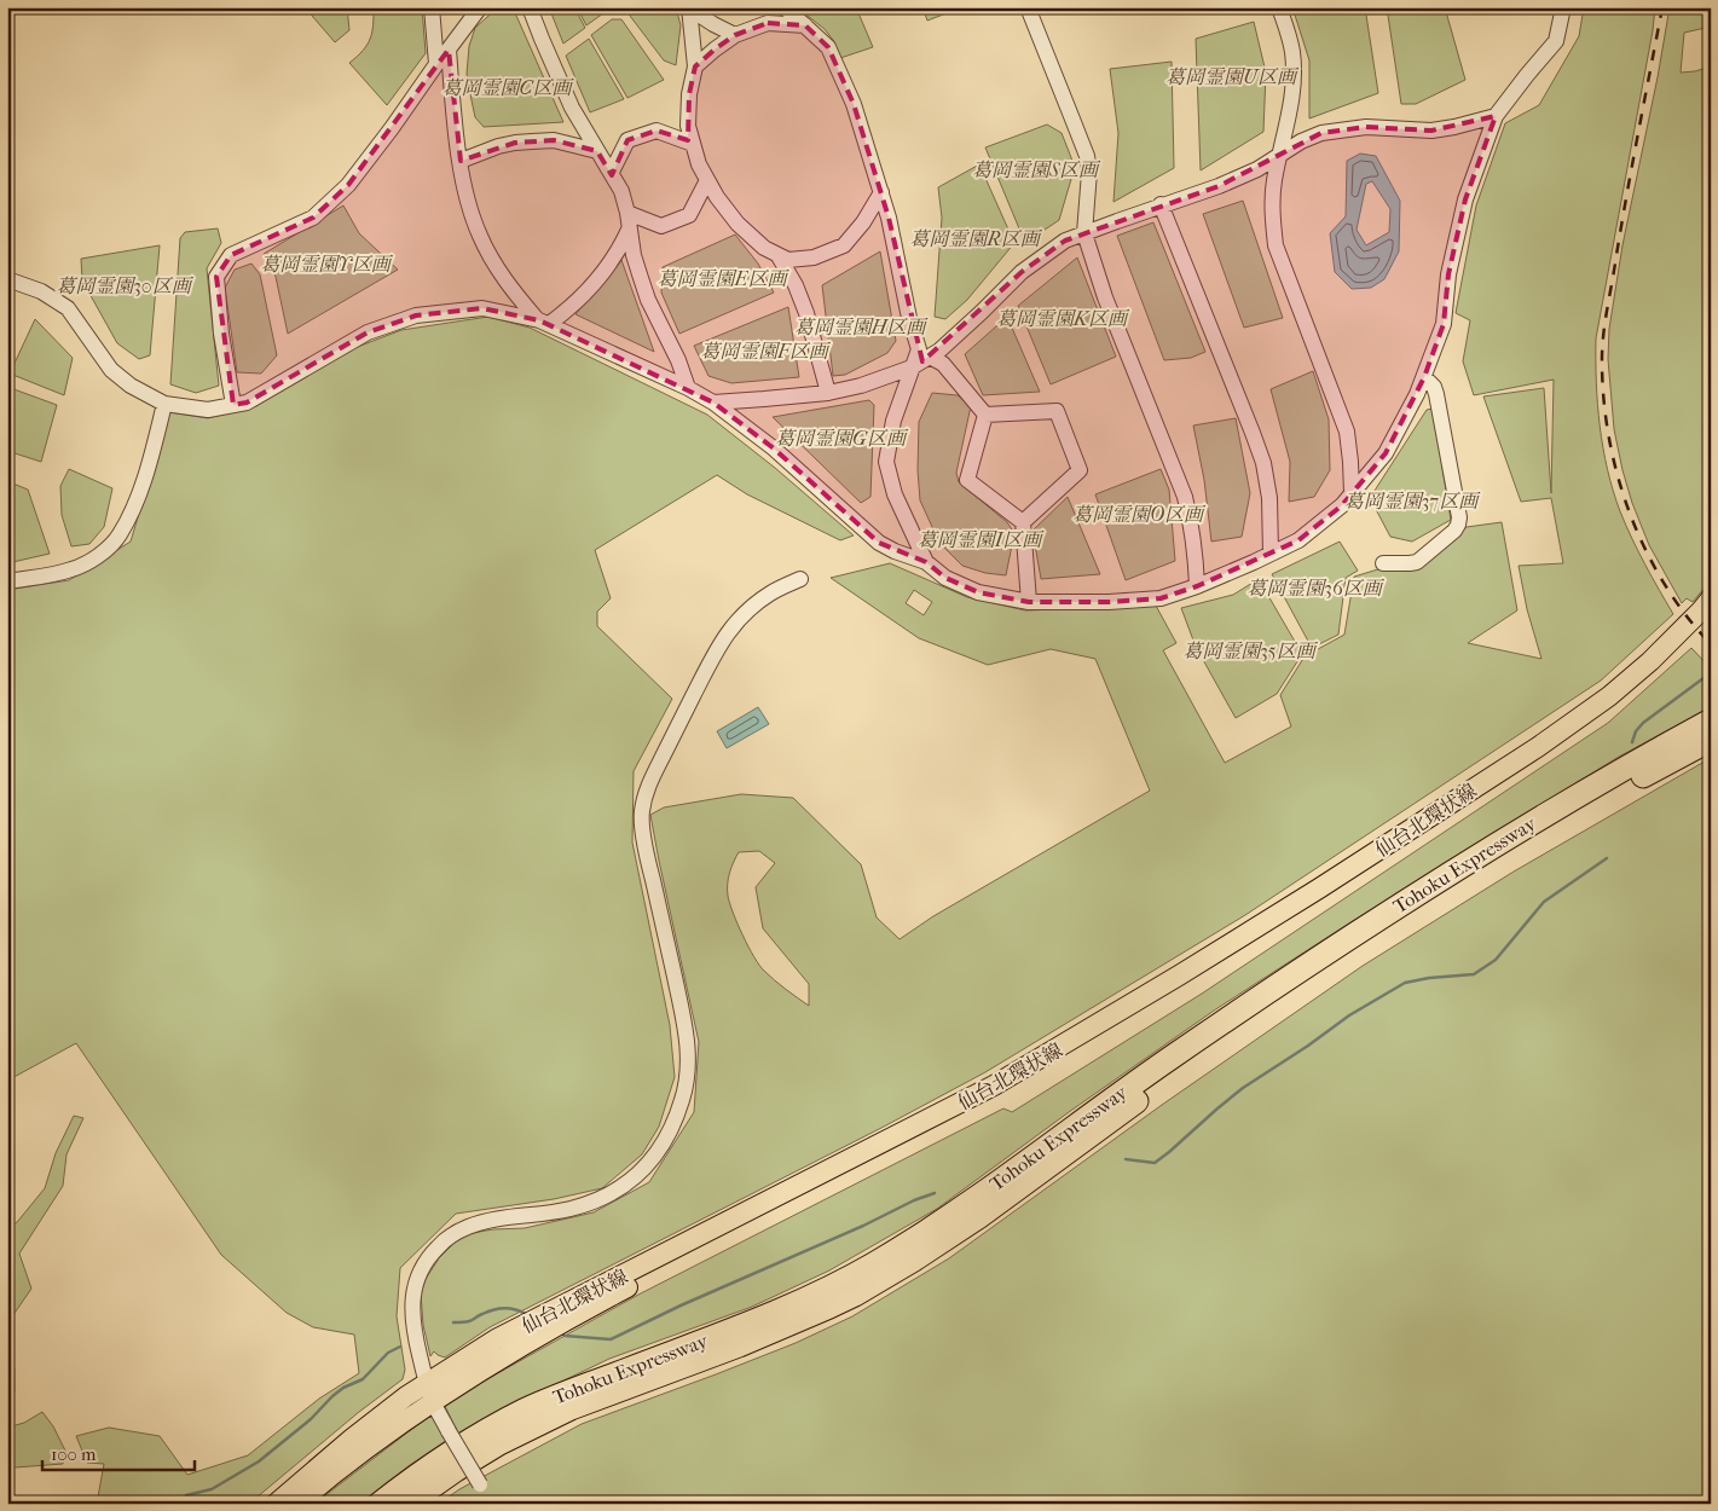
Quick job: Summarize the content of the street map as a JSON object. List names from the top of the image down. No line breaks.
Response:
{"streets":{"highway":["Tohoku Expressway"],"main road":["仙台北環状線"]},"parks":["葛岡霊園U区画","葛岡霊園C区画","葛岡霊園S区画","葛岡霊園R区画","葛岡霊園Y区画","葛岡霊園E区画","葛岡霊園30区画","葛岡霊園K区画","葛岡霊園H区画","葛岡霊園F区画","葛岡霊園G区画","葛岡霊園37区画","葛岡霊園O区画","葛岡霊園I区画","葛岡霊園36区画","葛岡霊園35区画"],"scale_bar":"100 m"}
